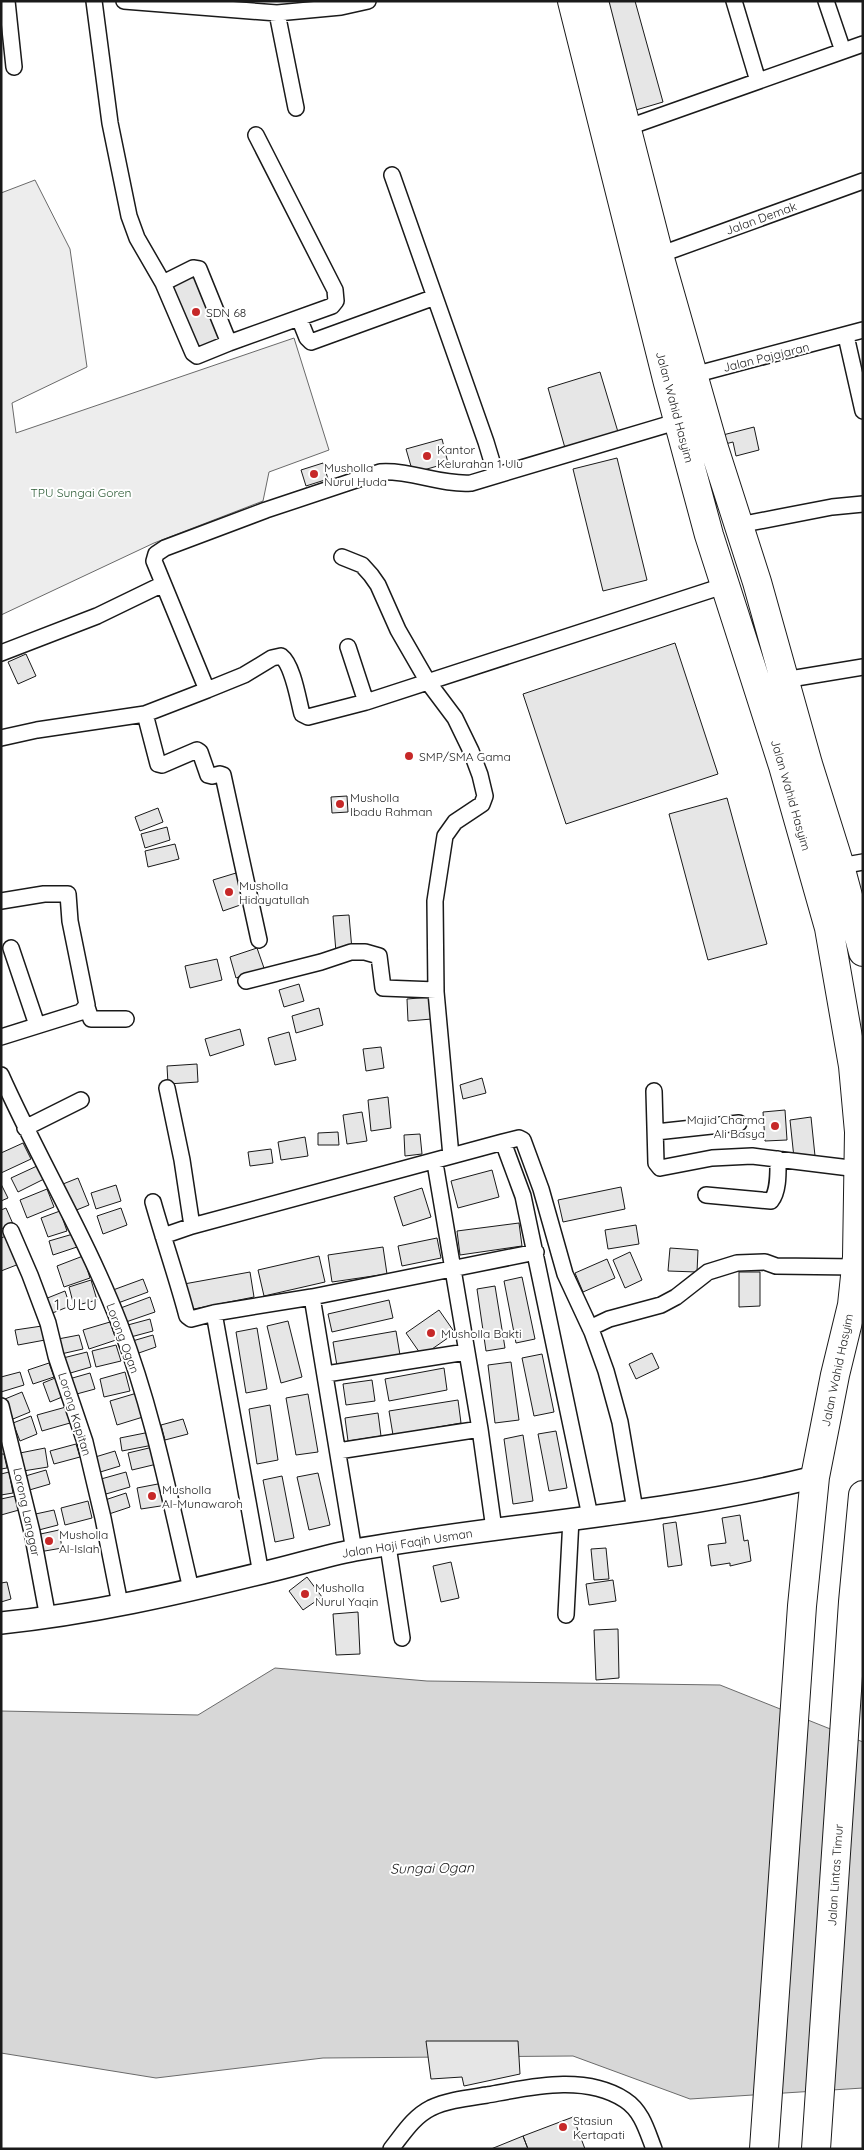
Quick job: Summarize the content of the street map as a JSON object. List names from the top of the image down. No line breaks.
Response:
{"streets":{"highway":["Jalan Wahid Hasyim","Jalan Lintas Timur"],"street":["Jalan Demak","Jalan Pajajaran","Lorong Ogan","Lorong Kapitan","Lorong Langgar","Jalan Haji Faqih Usman"]},"crossings":[["Jalan Demak","Jalan Wahid Hasyim"],["Jalan Pajajaran","Jalan Wahid Hasyim"],["Jalan Wahid Hasyim","Jalan Haji Faqih Usman"],["Lorong Ogan","Jalan Haji Faqih Usman"],["Lorong Kapitan","Jalan Haji Faqih Usman"],["Lorong Langgar","Jalan Haji Faqih Usman"]],"districts":["1 ULU"],"water":["Sungai Ogan"],"parks":["TPU Sungai Goren"],"places":["SDN 68","Kantor Kelurahan 1 Ulu","Musholla Nurul Huda","SMP/SMA Gama","Musholla Ibadu Rahman","Musholla Hidayatullah","Majid Charma Ali Basya","Musholla Bakti","Musholla Al-Munawaroh","Musholla Al-Islah","Musholla Nurul Yaqin","Stasiun Kertapati"]}
